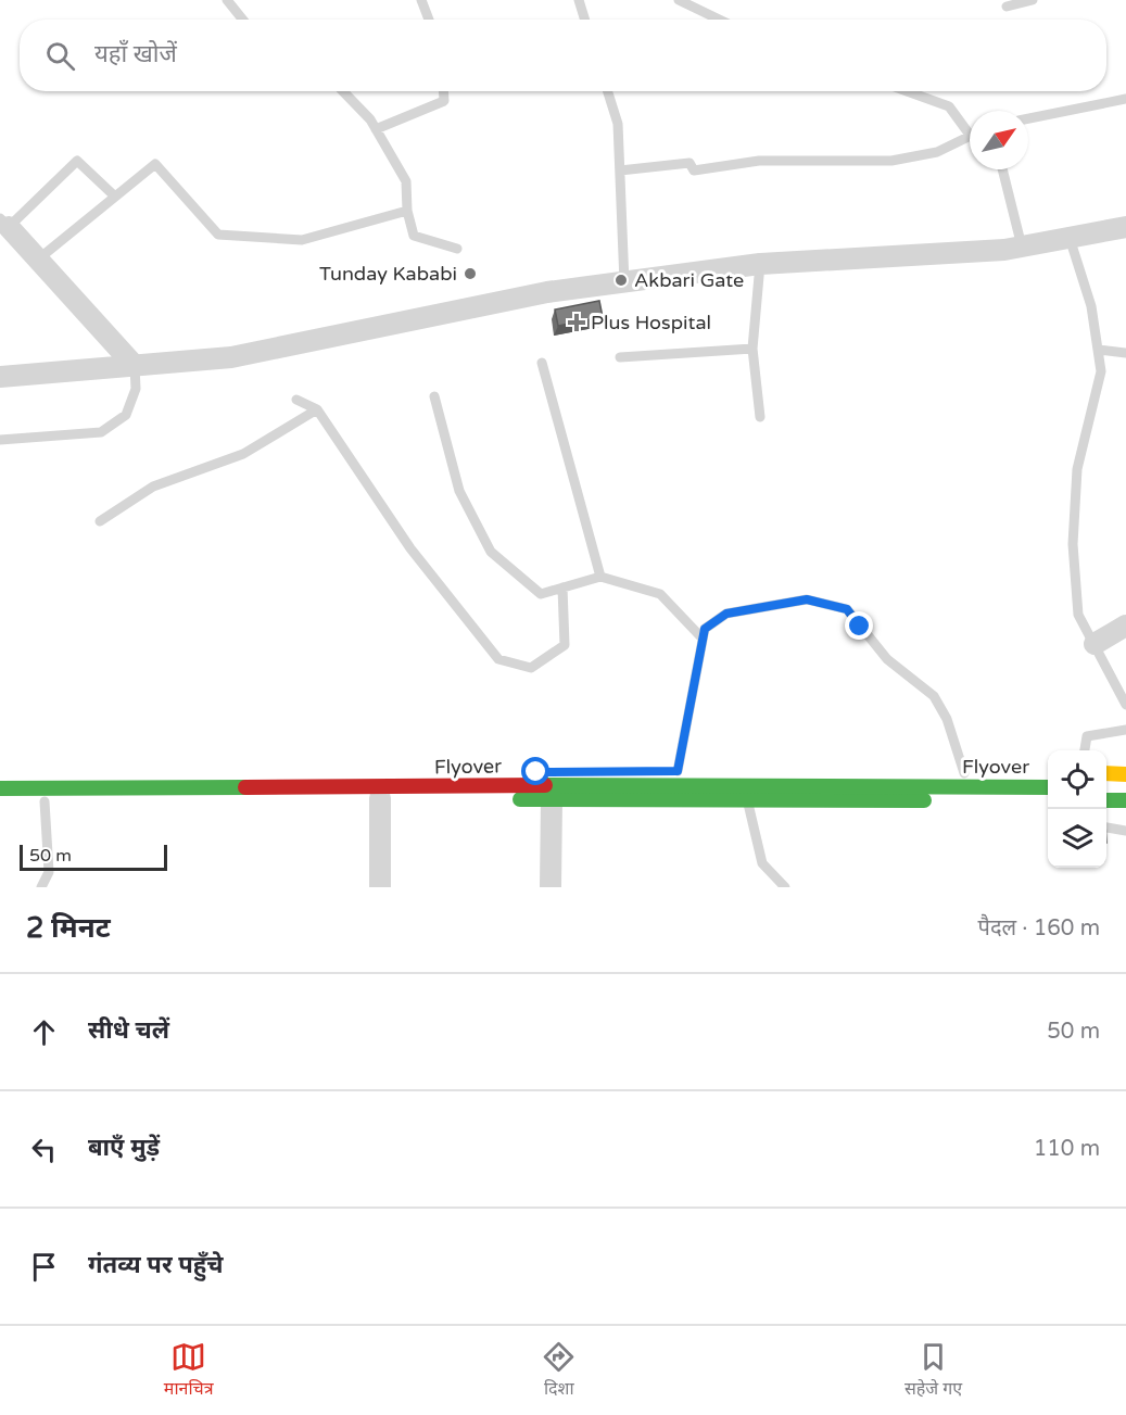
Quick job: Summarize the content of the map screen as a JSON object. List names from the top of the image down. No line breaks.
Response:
{"streets":{"main road":["Flyover"]},"places":{"other":["Tunday Kababi","Akbari Gate"],"health":["Plus Hospital"]},"scale_bar":"50 m","north":"top right","page":{"search":"यहाँ खोजें","scale":"50 m","heading":["2 मिनट","पैदल · 160 m"],"list":[["सीधे चलें","50 m"],["बाएँ मुड़ें","110 m"],"गंतव्य पर पहुँचे"],"nav":["मानचित्र","दिशा","सहेजे गए"]}}
